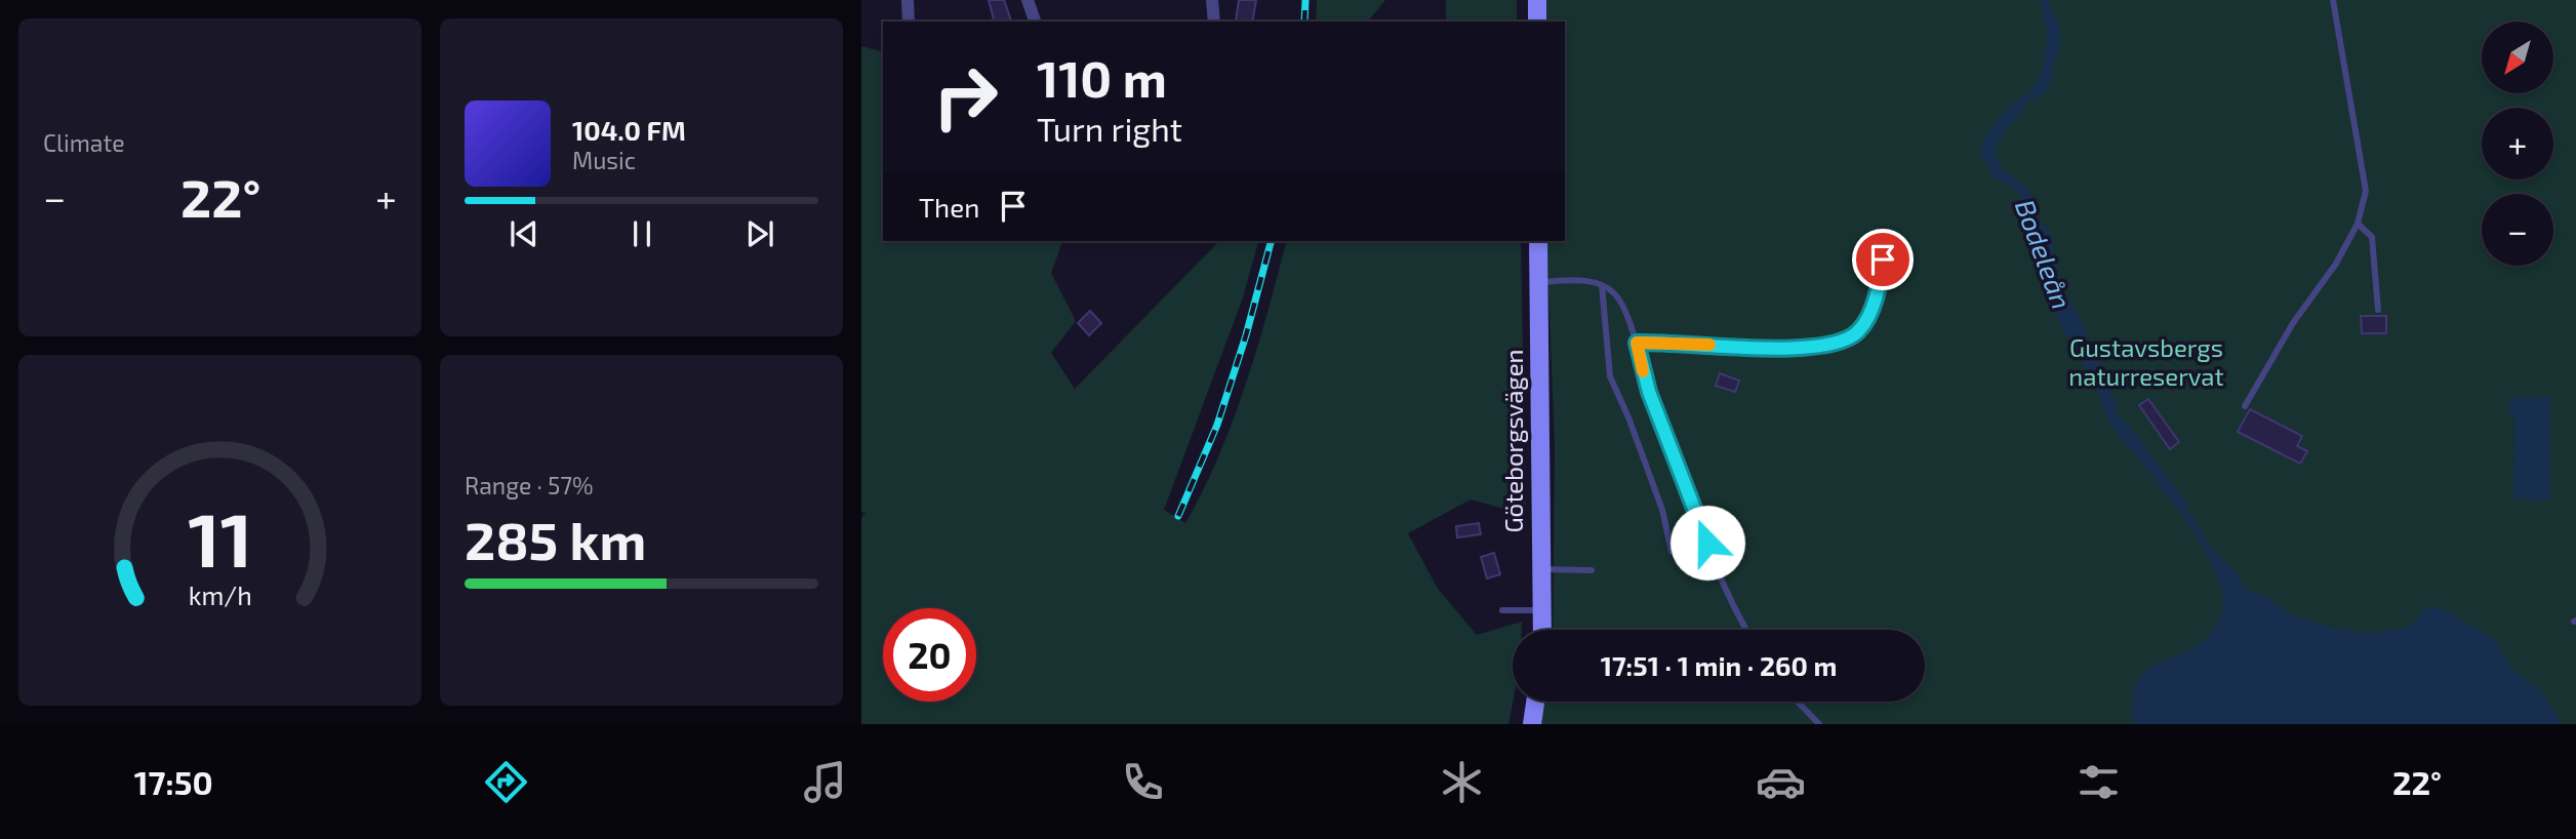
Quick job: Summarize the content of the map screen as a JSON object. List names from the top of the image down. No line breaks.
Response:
{"streets":{"street":["Göteborgsvägen"]},"water":["Bodeleån"],"parks":["Gustavsbergs naturreservat"],"north":"bottom left","page":{"tile":["Climate",["Range · 57%","285 km"]],"map_buttons":["+","−"],"turn":["110 m","Turn right"],"song":["104.0 FM","Music"],"heat":["−","22°","+"],"then":"Then","limit":"20","trip":"17:51 · 1 min · 260 m","tabs":["17:50","22°"],"gauge":["11","km/h"]}}
